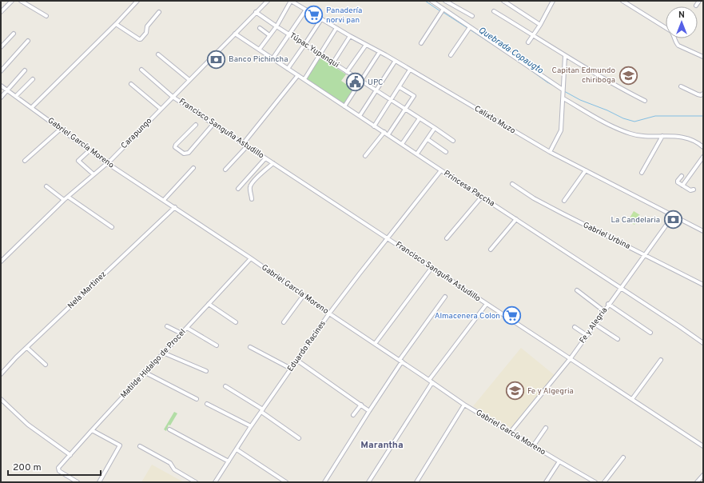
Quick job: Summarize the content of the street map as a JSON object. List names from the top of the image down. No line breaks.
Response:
{"streets":{"street":["Túpac Yupanqui","Calixto Muzo","Francisco Sanguña Astudillo","Carapungo","Gabriel García Moreno","Princesa Paccha","Gabriel Urbina","Nela Martinez","Fe y Alegria","Eduardo Racines","Matilde Hidalgo de Procel"]},"crossings":[["Túpac Yupanqui","Carapungo"],["Calixto Muzo","Fe y Alegria"],["Francisco Sanguña Astudillo","Carapungo"],["Francisco Sanguña Astudillo","Fe y Alegria"],["Francisco Sanguña Astudillo","Eduardo Racines"],["Carapungo","Gabriel García Moreno"],["Carapungo","Princesa Paccha"],["Gabriel García Moreno","Nela Martinez"],["Gabriel García Moreno","Fe y Alegria"],["Gabriel García Moreno","Eduardo Racines"],["Gabriel García Moreno","Matilde Hidalgo de Procel"],["Princesa Paccha","Fe y Alegria"],["Princesa Paccha","Eduardo Racines"],["Gabriel Urbina","Fe y Alegria"]],"districts":["Marantha"],"water":["Quebrada Copaugto"],"places":{"supermarket":["Panadería norvi pan","Almacenera Colon"],"bank":["Banco Pichincha","La Candelaria"],"school or university":["Capitan Edmundo chiriboga","Fe y Algegria"],"public building":["UPC"]},"scale_bar":"200 m","north":"top"}
